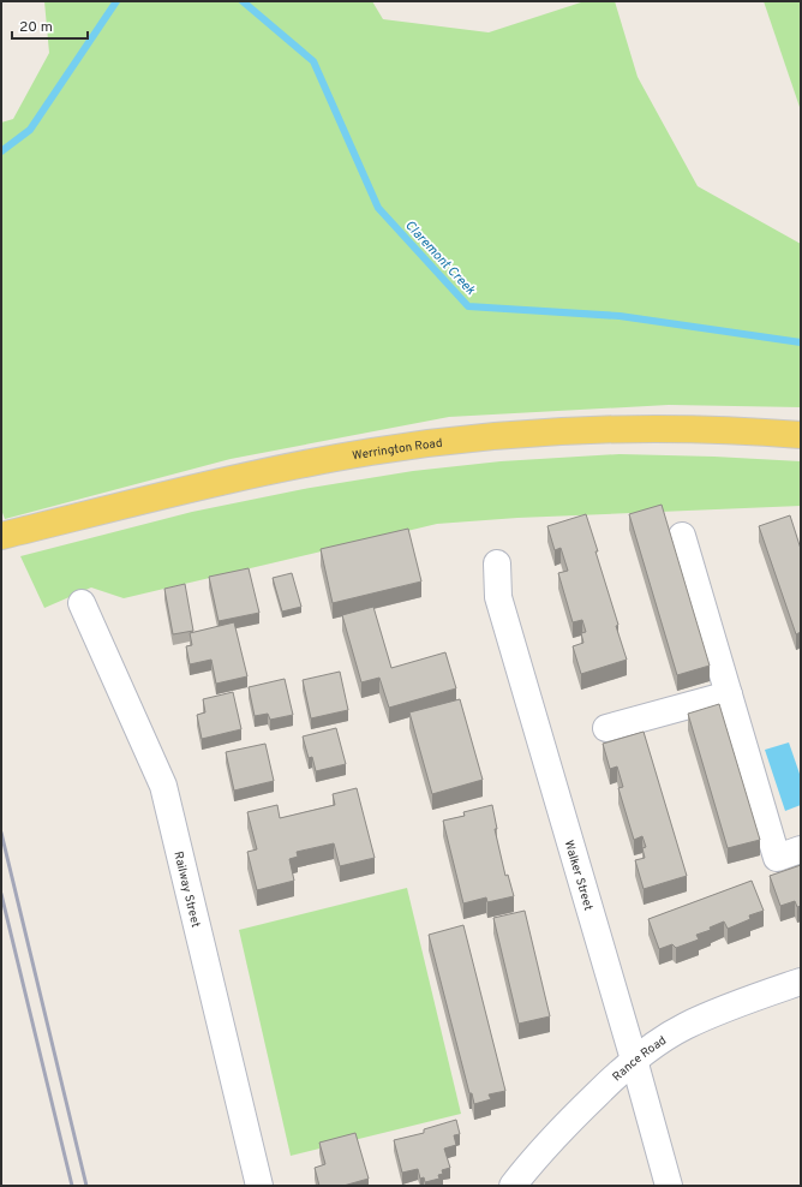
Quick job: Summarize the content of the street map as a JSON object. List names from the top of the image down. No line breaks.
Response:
{"streets":{"main road":["Werrington Road"],"street":["Walker Street","Railway Street","Rance Road"]},"crossings":[["Walker Street","Rance Road"]],"water":["Claremont Creek"],"scale_bar":"20 m"}
